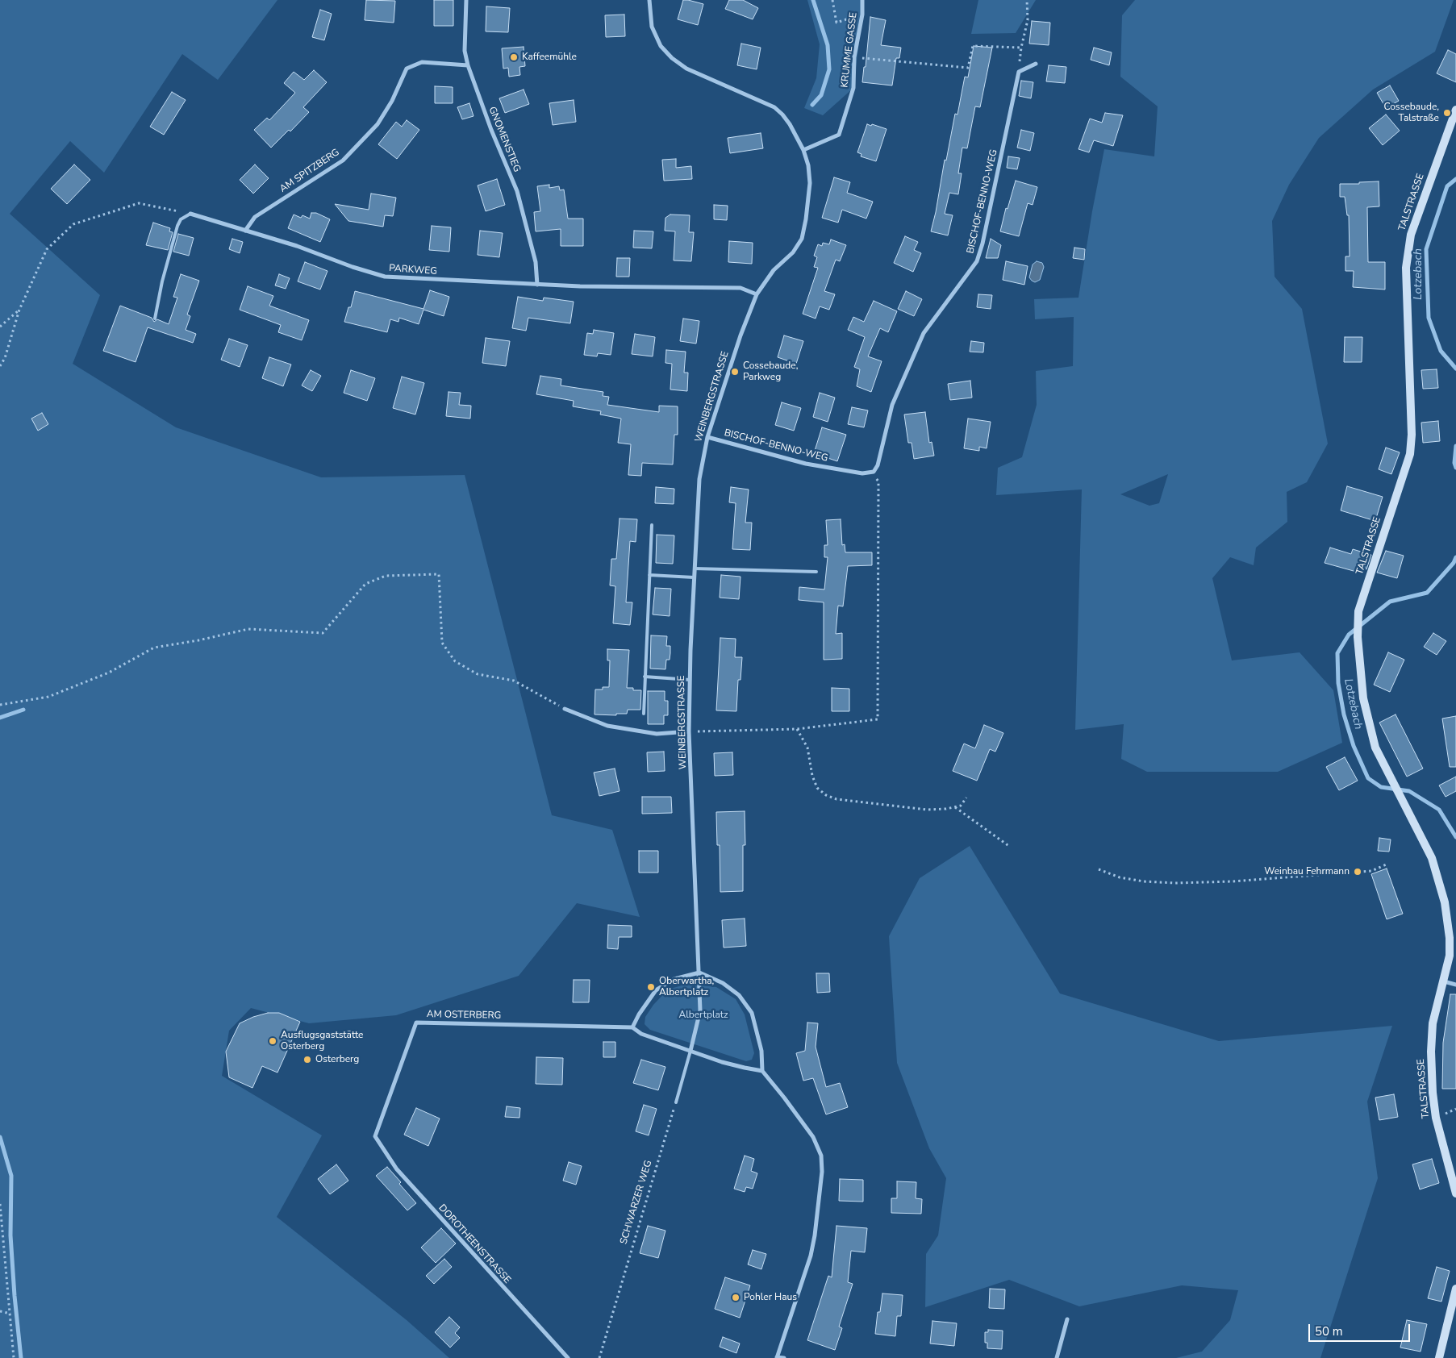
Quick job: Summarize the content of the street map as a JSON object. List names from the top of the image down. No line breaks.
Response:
{"streets":{"street":["KRUMME GASSE","GNOMENSTIEG","AM SPITZBERG","BISCHOF-BENNO-WEG","TALSTRASSE","PARKWEG","WEINBERGSTRASSE","AM OSTERBERG","DOROTHEENSTRASSE"],"path":["SCHWARZER WEG"]},"crossings":[["KRUMME GASSE","WEINBERGSTRASSE"],["GNOMENSTIEG","AM SPITZBERG"],["GNOMENSTIEG","PARKWEG"],["AM SPITZBERG","PARKWEG"],["BISCHOF-BENNO-WEG","WEINBERGSTRASSE"],["PARKWEG","WEINBERGSTRASSE"],["AM OSTERBERG","DOROTHEENSTRASSE"]],"water":["Lotzebach"],"parks":["Albertplatz"],"places":["Kaffeemühle","Cossebaude, Talstraße","Cossebaude, Parkweg","Weinbau Fehrmann","Oberwartha, Albertplatz","Ausflugsgaststätte Osterberg","Osterberg","Pohler Haus"],"scale_bar":"50 m"}
